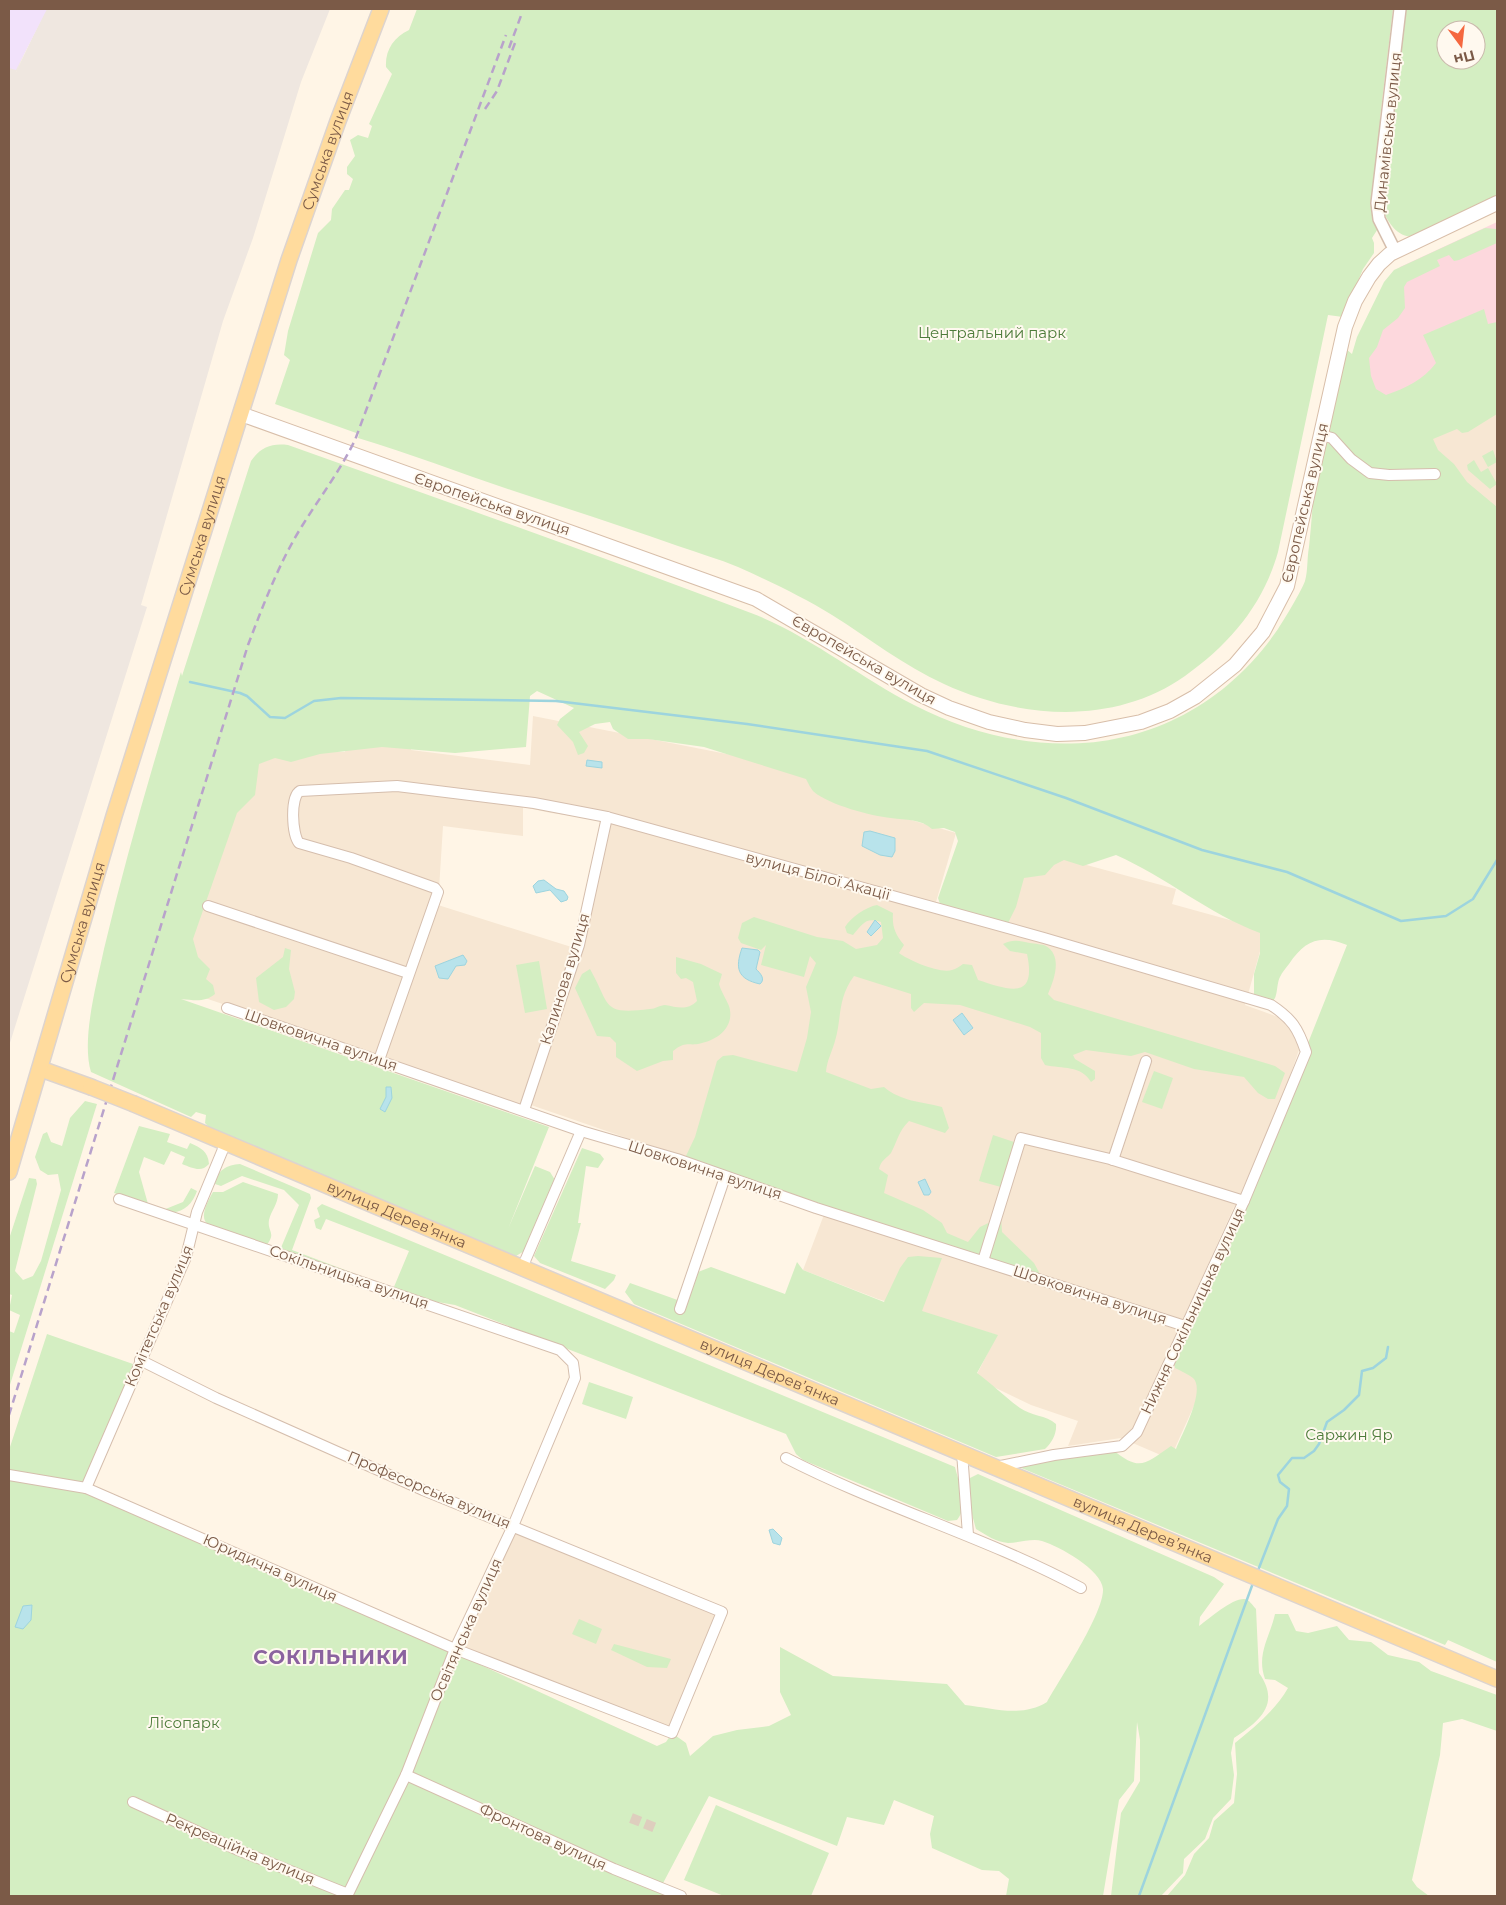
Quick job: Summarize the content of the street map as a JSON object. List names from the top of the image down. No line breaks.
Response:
{"streets":{"main road":["Сумська вулиця","Європейська вулиця","вулиця Дерев’янка"],"street":["Динамівська вулиця","вулиця Білої Акації","Калинова вулиця","Шовковична вулиця","Сокільницька вулиця","Нижня Сокільницька вулиця","Комітетська вулиця","Професорська вулиця","Юридична вулиця","Освітянська вулиця","Фронтова вулиця","Рекреаційна вулиця"]},"crossings":[["Динамівська вулиця","Європейська вулиця"],["Сумська вулиця","Європейська вулиця"],["Сумська вулиця","вулиця Дерев’янка"],["вулиця Білої Акації","Калинова вулиця"],["вулиця Білої Акації","Нижня Сокільницька вулиця"],["Калинова вулиця","Шовковична вулиця"],["Шовковична вулиця","Нижня Сокільницька вулиця"],["вулиця Дерев’янка","Нижня Сокільницька вулиця"],["вулиця Дерев’янка","Комітетська вулиця"],["Сокільницька вулиця","Комітетська вулиця"],["Сокільницька вулиця","Освітянська вулиця"],["Комітетська вулиця","Професорська вулиця"],["Комітетська вулиця","Юридична вулиця"],["Професорська вулиця","Юридична вулиця"],["Професорська вулиця","Освітянська вулиця"],["Юридична вулиця","Освітянська вулиця"],["Освітянська вулиця","Фронтова вулиця"],["Освітянська вулиця","Рекреаційна вулиця"]],"districts":["СОКІЛЬНИКИ"],"parks":["Центральний парк","Саржин Яр","Лісопарк"],"north":"bottom"}
